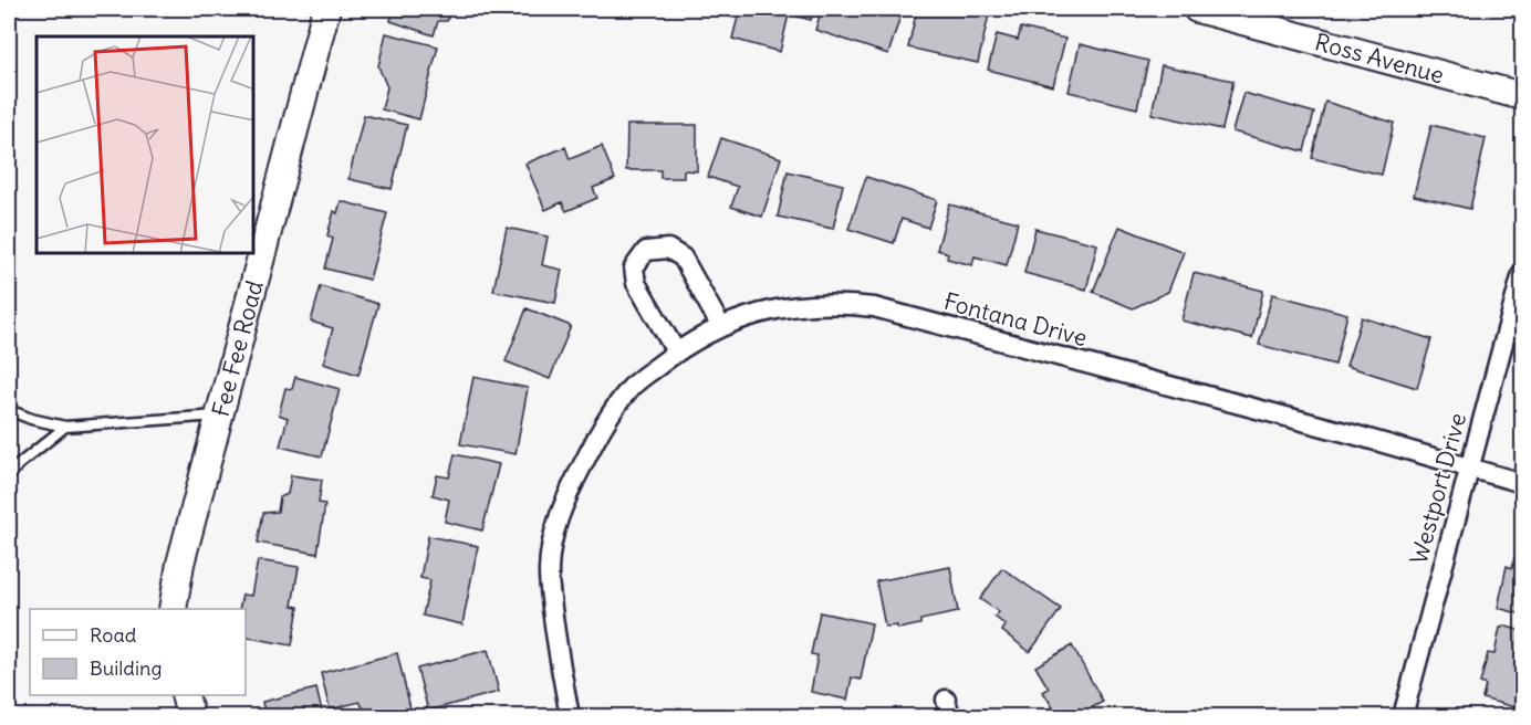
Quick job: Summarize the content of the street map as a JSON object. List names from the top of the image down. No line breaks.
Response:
{"streets":{"street":["Ross Avenue","Fontana Drive","Fee Fee Road","Westport Drive"]},"crossings":[["Fontana Drive","Westport Drive"]],"legend":["Road","Building"]}
